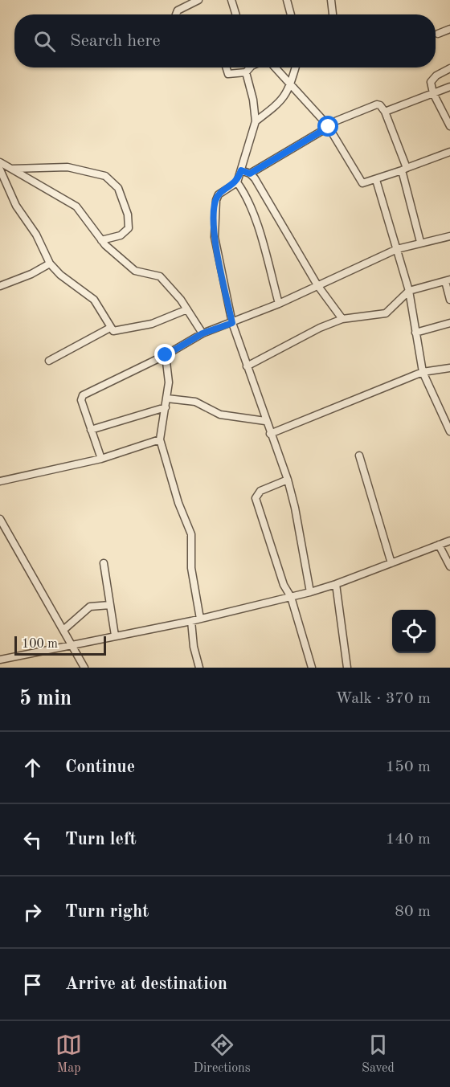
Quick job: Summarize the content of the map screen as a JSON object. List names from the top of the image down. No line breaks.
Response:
{"scale_bar":"100 m","page":{"search":"Search here","scale":"100 m","heading":["5 min","Walk · 370 m"],"list":[["Continue","150 m"],["Turn left","140 m"],["Turn right","80 m"],"Arrive at destination"],"nav":["Map","Directions","Saved"]}}
